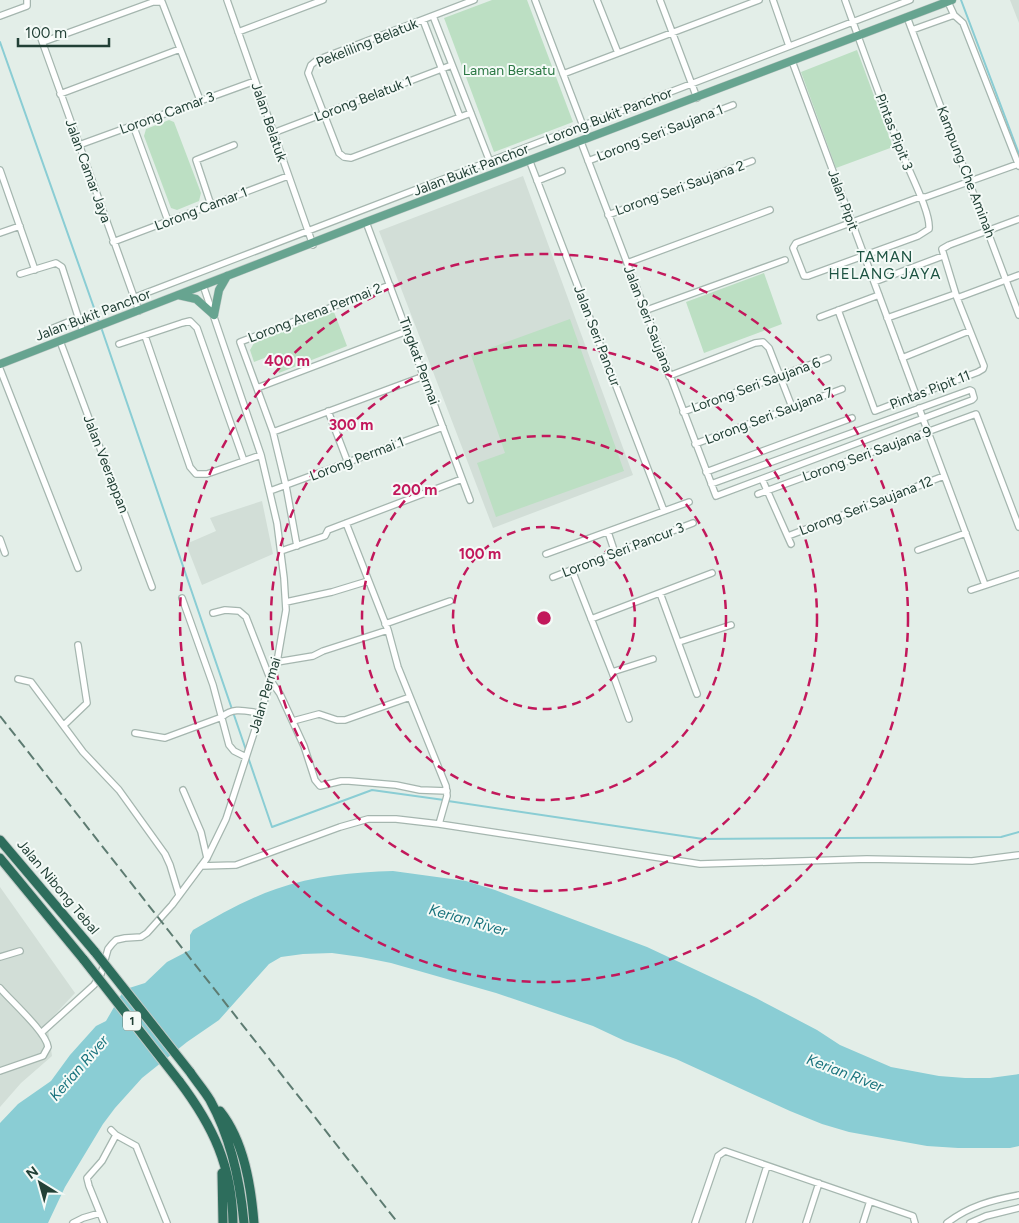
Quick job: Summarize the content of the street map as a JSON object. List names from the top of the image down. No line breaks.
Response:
{"streets":{"highway":["Jalan Nibong Tebal","1"],"main road":["Jalan Bukit Panchor"],"street":["Pekeliling Belatuk","Lorong Belatuk 1","Lorong Camar 3","Lorong Bukit Panchor","Jalan Belatuk","Pintas Pipit 3","Lorong Seri Saujana 1","Jalan Camar Jaya","Kampung Che Aminah","Lorong Seri Saujana 2","Jalan Pipit","Lorong Camar 1","Lorong Arena Permai 2","Jalan Seri Saujana","Jalan Seri Pancur","Tingkat Permai","Lorong Seri Saujana 6","Pintas Pipit 11","Lorong Seri Saujana 7","Lorong Seri Saujana 9","Lorong Permai 1","Jalan Veerappan","Lorong Seri Saujana 12","Lorong Seri Pancur 3","Jalan Permai"]},"crossings":[["Pekeliling Belatuk","Lorong Belatuk 1"],["Lorong Belatuk 1","Jalan Belatuk"],["Lorong Camar 3","Jalan Belatuk"],["Lorong Camar 3","Jalan Camar Jaya"],["Lorong Bukit Panchor","Jalan Belatuk"],["Lorong Bukit Panchor","Pintas Pipit 3"],["Lorong Bukit Panchor","Jalan Bukit Panchor"],["Jalan Belatuk","Jalan Bukit Panchor"],["Jalan Belatuk","Lorong Camar 1"],["Pintas Pipit 3","Jalan Bukit Panchor"],["Pintas Pipit 3","Jalan Pipit"],["Lorong Seri Saujana 1","Jalan Seri Saujana"],["Jalan Bukit Panchor","Jalan Camar Jaya"],["Jalan Bukit Panchor","Kampung Che Aminah"],["Jalan Bukit Panchor","Jalan Pipit"],["Jalan Bukit Panchor","Jalan Seri Saujana"],["Jalan Bukit Panchor","Jalan Seri Pancur"],["Jalan Bukit Panchor","Tingkat Permai"],["Jalan Bukit Panchor","Jalan Veerappan"],["Jalan Bukit Panchor","Jalan Permai"],["Jalan Camar Jaya","Lorong Camar 1"],["Lorong Seri Saujana 2","Jalan Seri Saujana"],["Jalan Pipit","Pintas Pipit 11"],["Lorong Arena Permai 2","Tingkat Permai"],["Jalan Seri Saujana","Lorong Seri Saujana 6"],["Jalan Seri Saujana","Lorong Seri Saujana 7"],["Tingkat Permai","Lorong Permai 1"],["Lorong Permai 1","Jalan Permai"],["Jalan Nibong Tebal","1"]],"districts":["TAMAN HELANG JAYA"],"water":["Kerian River"],"parks":["Laman Bersatu"],"scale_bar":"100 m","north":"top left","rings":["400 m","300 m","200 m","100 m"]}
